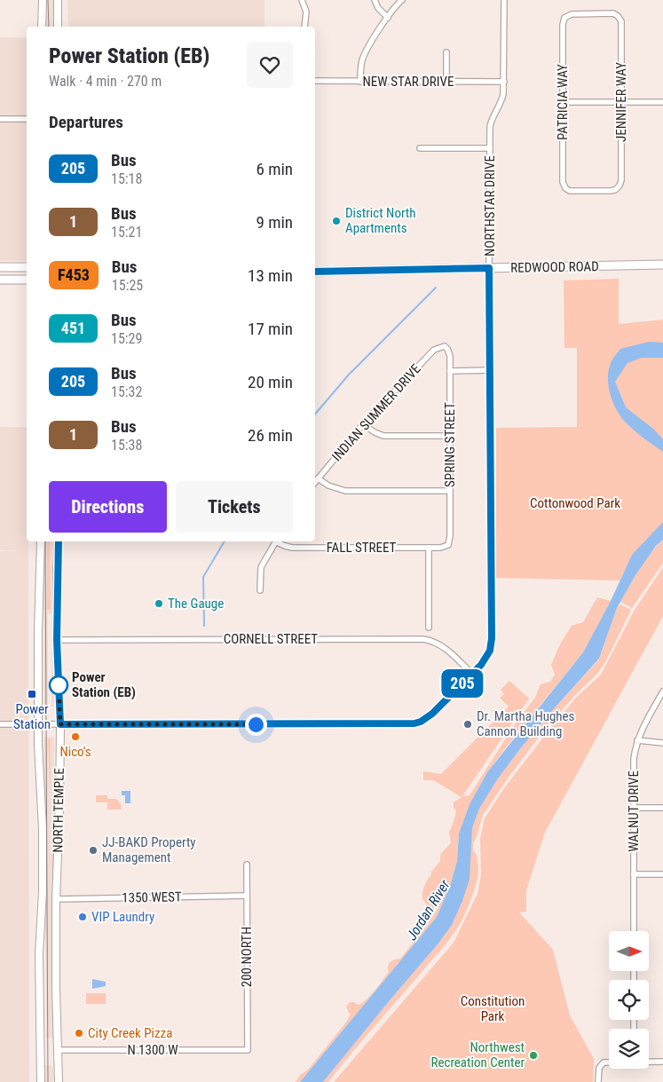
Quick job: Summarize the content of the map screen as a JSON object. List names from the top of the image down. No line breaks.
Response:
{"streets":{"main road":["REDWOOD ROAD","NORTH TEMPLE"],"street":["NEW STAR DRIVE","PATRICIA WAY","JENNIFER WAY","NORTHSTAR DRIVE","INDIAN SUMMER DRIVE","SPRING STREET","FALL STREET","CORNELL STREET","WALNUT DRIVE","1350 WEST","200 NORTH","N 1300 W"]},"crossings":[["NEW STAR DRIVE","NORTHSTAR DRIVE"],["PATRICIA WAY","JENNIFER WAY"],["NORTHSTAR DRIVE","REDWOOD ROAD"],["NORTHSTAR DRIVE","CORNELL STREET"],["NORTHSTAR DRIVE","NORTH TEMPLE"],["INDIAN SUMMER DRIVE","SPRING STREET"],["SPRING STREET","FALL STREET"],["CORNELL STREET","NORTH TEMPLE"],["NORTH TEMPLE","1350 WEST"],["NORTH TEMPLE","N 1300 W"],["1350 WEST","200 NORTH"],["200 NORTH","N 1300 W"]],"water":["Jordan River"],"parks":["Cottonwood Park","Constitution Park"],"places":{"other":["District North Apartments","The Gauge","Power Station (EB)","Dr. Martha Hughes Cannon Building","Nico's","JJ-BAKD Property Management","VIP Laundry","City Creek Pizza","Northwest Recreation Center"],"transit":["Power Station"]},"lines":["bus line 205"],"north":"right","page":{"on_map":"205","heading":[["Power Station (EB)","Walk · 4 min · 270 m"],"Departures"],"list":[{"mark":"205","name":"Bus","note":"15:18","value":"6 min"},{"mark":"1","name":"Bus","note":"15:21","value":"9 min"},{"mark":"F453","name":"Bus","note":"15:25","value":"13 min"},{"mark":"451","name":"Bus","note":"15:29","value":"17 min"},{"mark":"205","name":"Bus","note":"15:32","value":"20 min"},{"mark":"1","name":"Bus","note":"15:38","value":"26 min"}],"buttons":["Directions","Tickets"]}}
